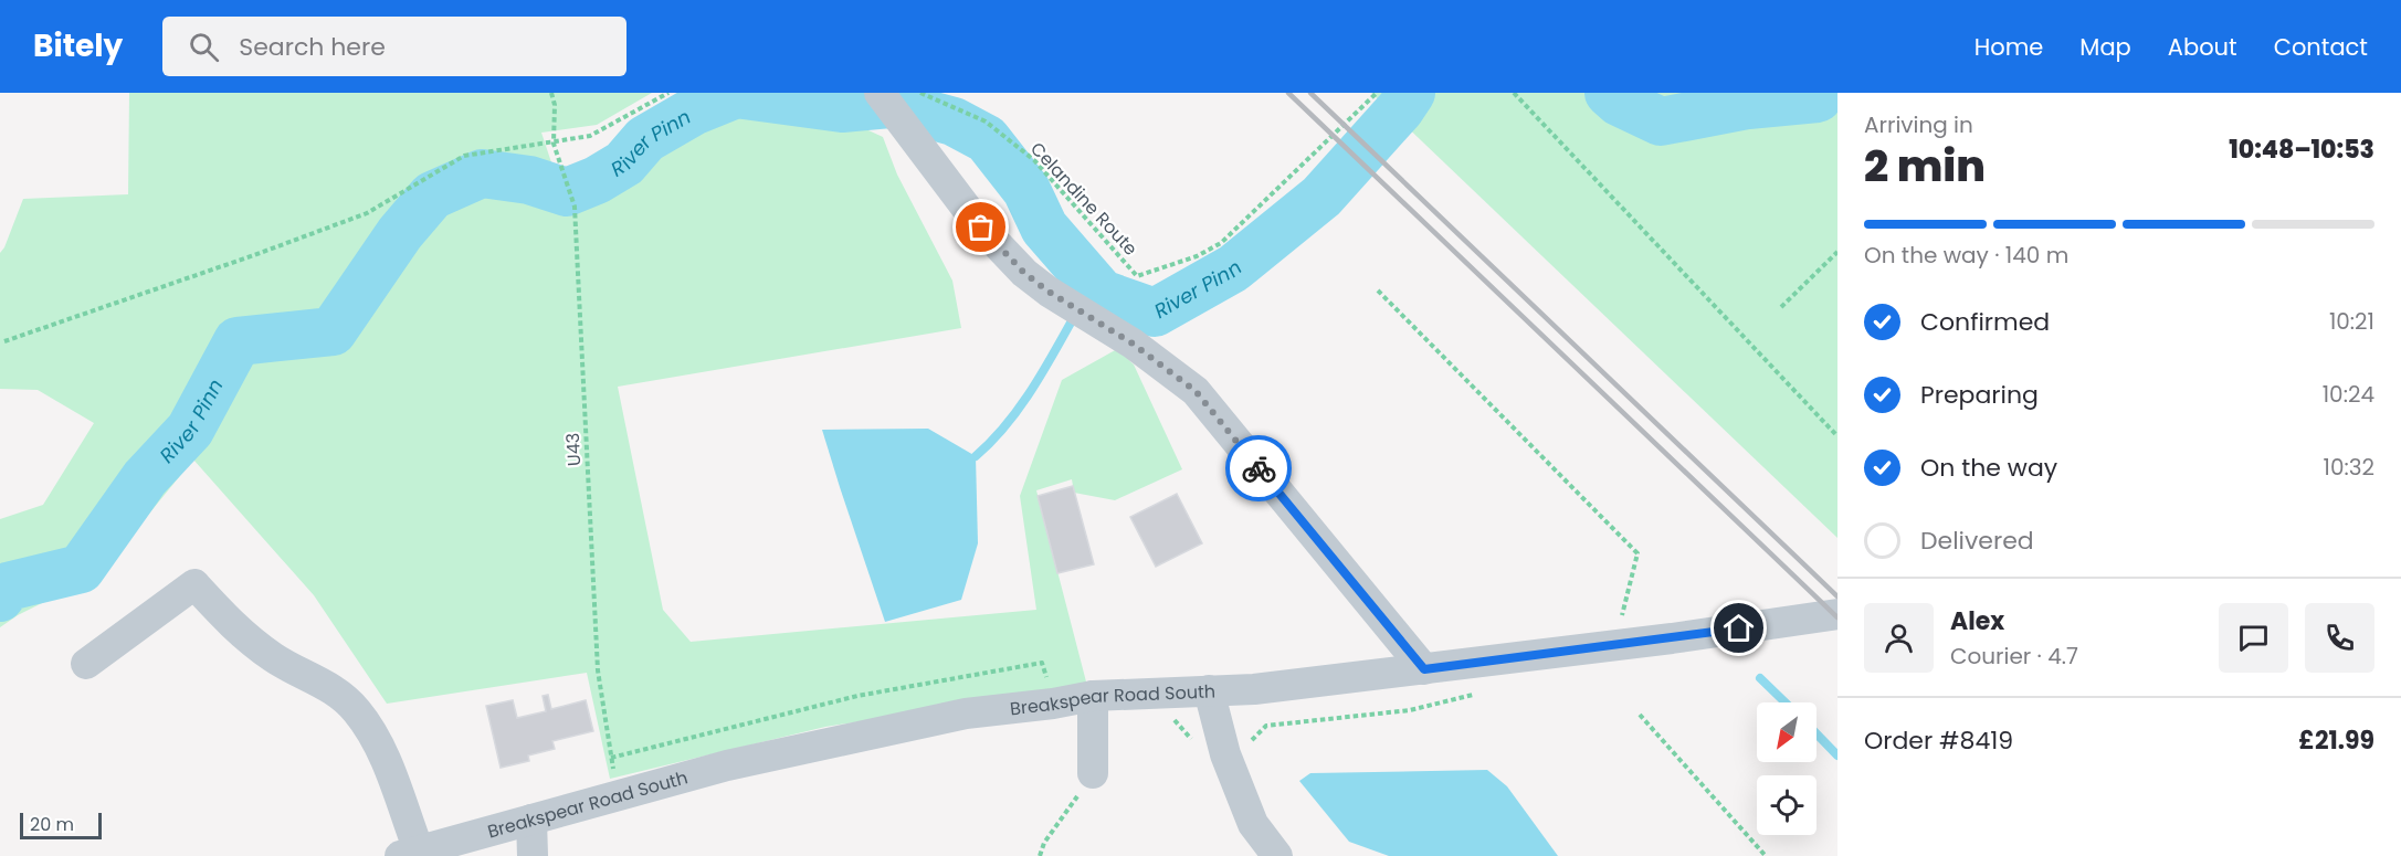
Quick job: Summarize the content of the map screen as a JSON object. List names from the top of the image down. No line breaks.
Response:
{"streets":{"street":["Breakspear Road South"],"path":["Celandine Route","U43"]},"crossings":[["U43","Breakspear Road South"]],"water":["River Pinn"],"scale_bar":"20 m","north":"bottom left","page":{"header":"Bitely","search":"Search here","nav":["Home","Map","About","Contact"],"heading":["2 min","Arriving in","10:48–10:53"],"panel":["Alex","Courier · 4.7","Order #8419","£21.99"],"bar":"On the way · 140 m","list":[["Confirmed","10:21"],["Preparing","10:24"],["On the way","10:32"],"Delivered"],"scale":"20 m"}}
